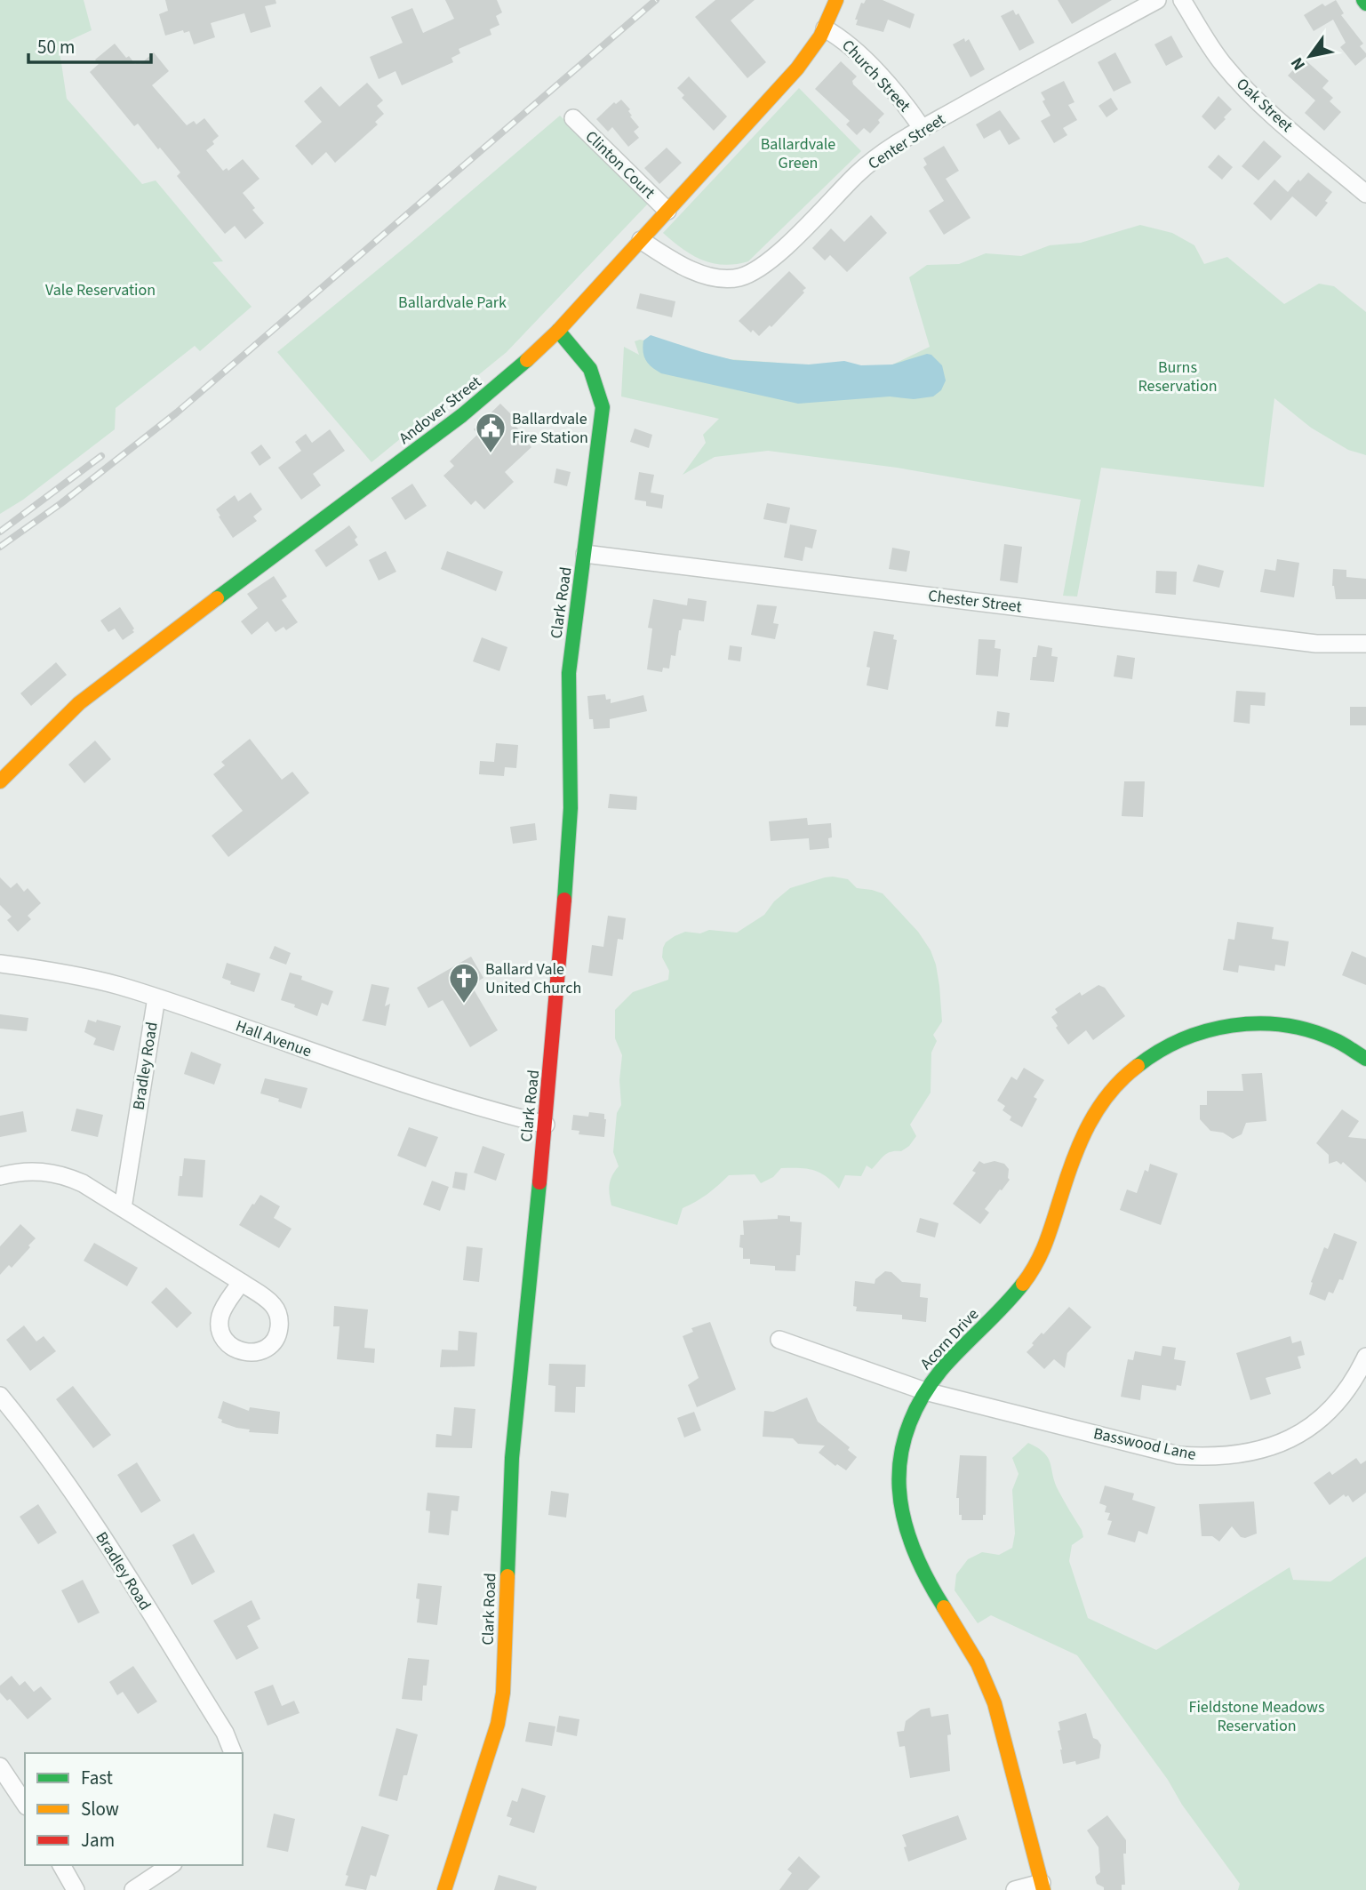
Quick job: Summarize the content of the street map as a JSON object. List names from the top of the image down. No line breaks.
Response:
{"streets":{"main road":["Andover Street","Clark Road","Acorn Drive"],"street":["Church Street","Oak Street","Center Street","Clinton Court","Chester Street","Hall Avenue","Bradley Road","Basswood Lane"]},"crossings":[["Church Street","Center Street"],["Church Street","Andover Street"],["Center Street","Andover Street"],["Clinton Court","Andover Street"],["Andover Street","Clark Road"],["Chester Street","Clark Road"],["Clark Road","Hall Avenue"],["Hall Avenue","Bradley Road"],["Acorn Drive","Basswood Lane"]],"parks":["Ballardvale Green","Vale Reservation","Ballardvale Park","Burns Reservation","Fieldstone Meadows Reservation"],"places":{"public building":["Ballardvale Fire Station"],"church":["Ballard Vale United Church"]},"legend":["Fast","Slow","Jam"],"scale_bar":"50 m","north":"bottom left"}
